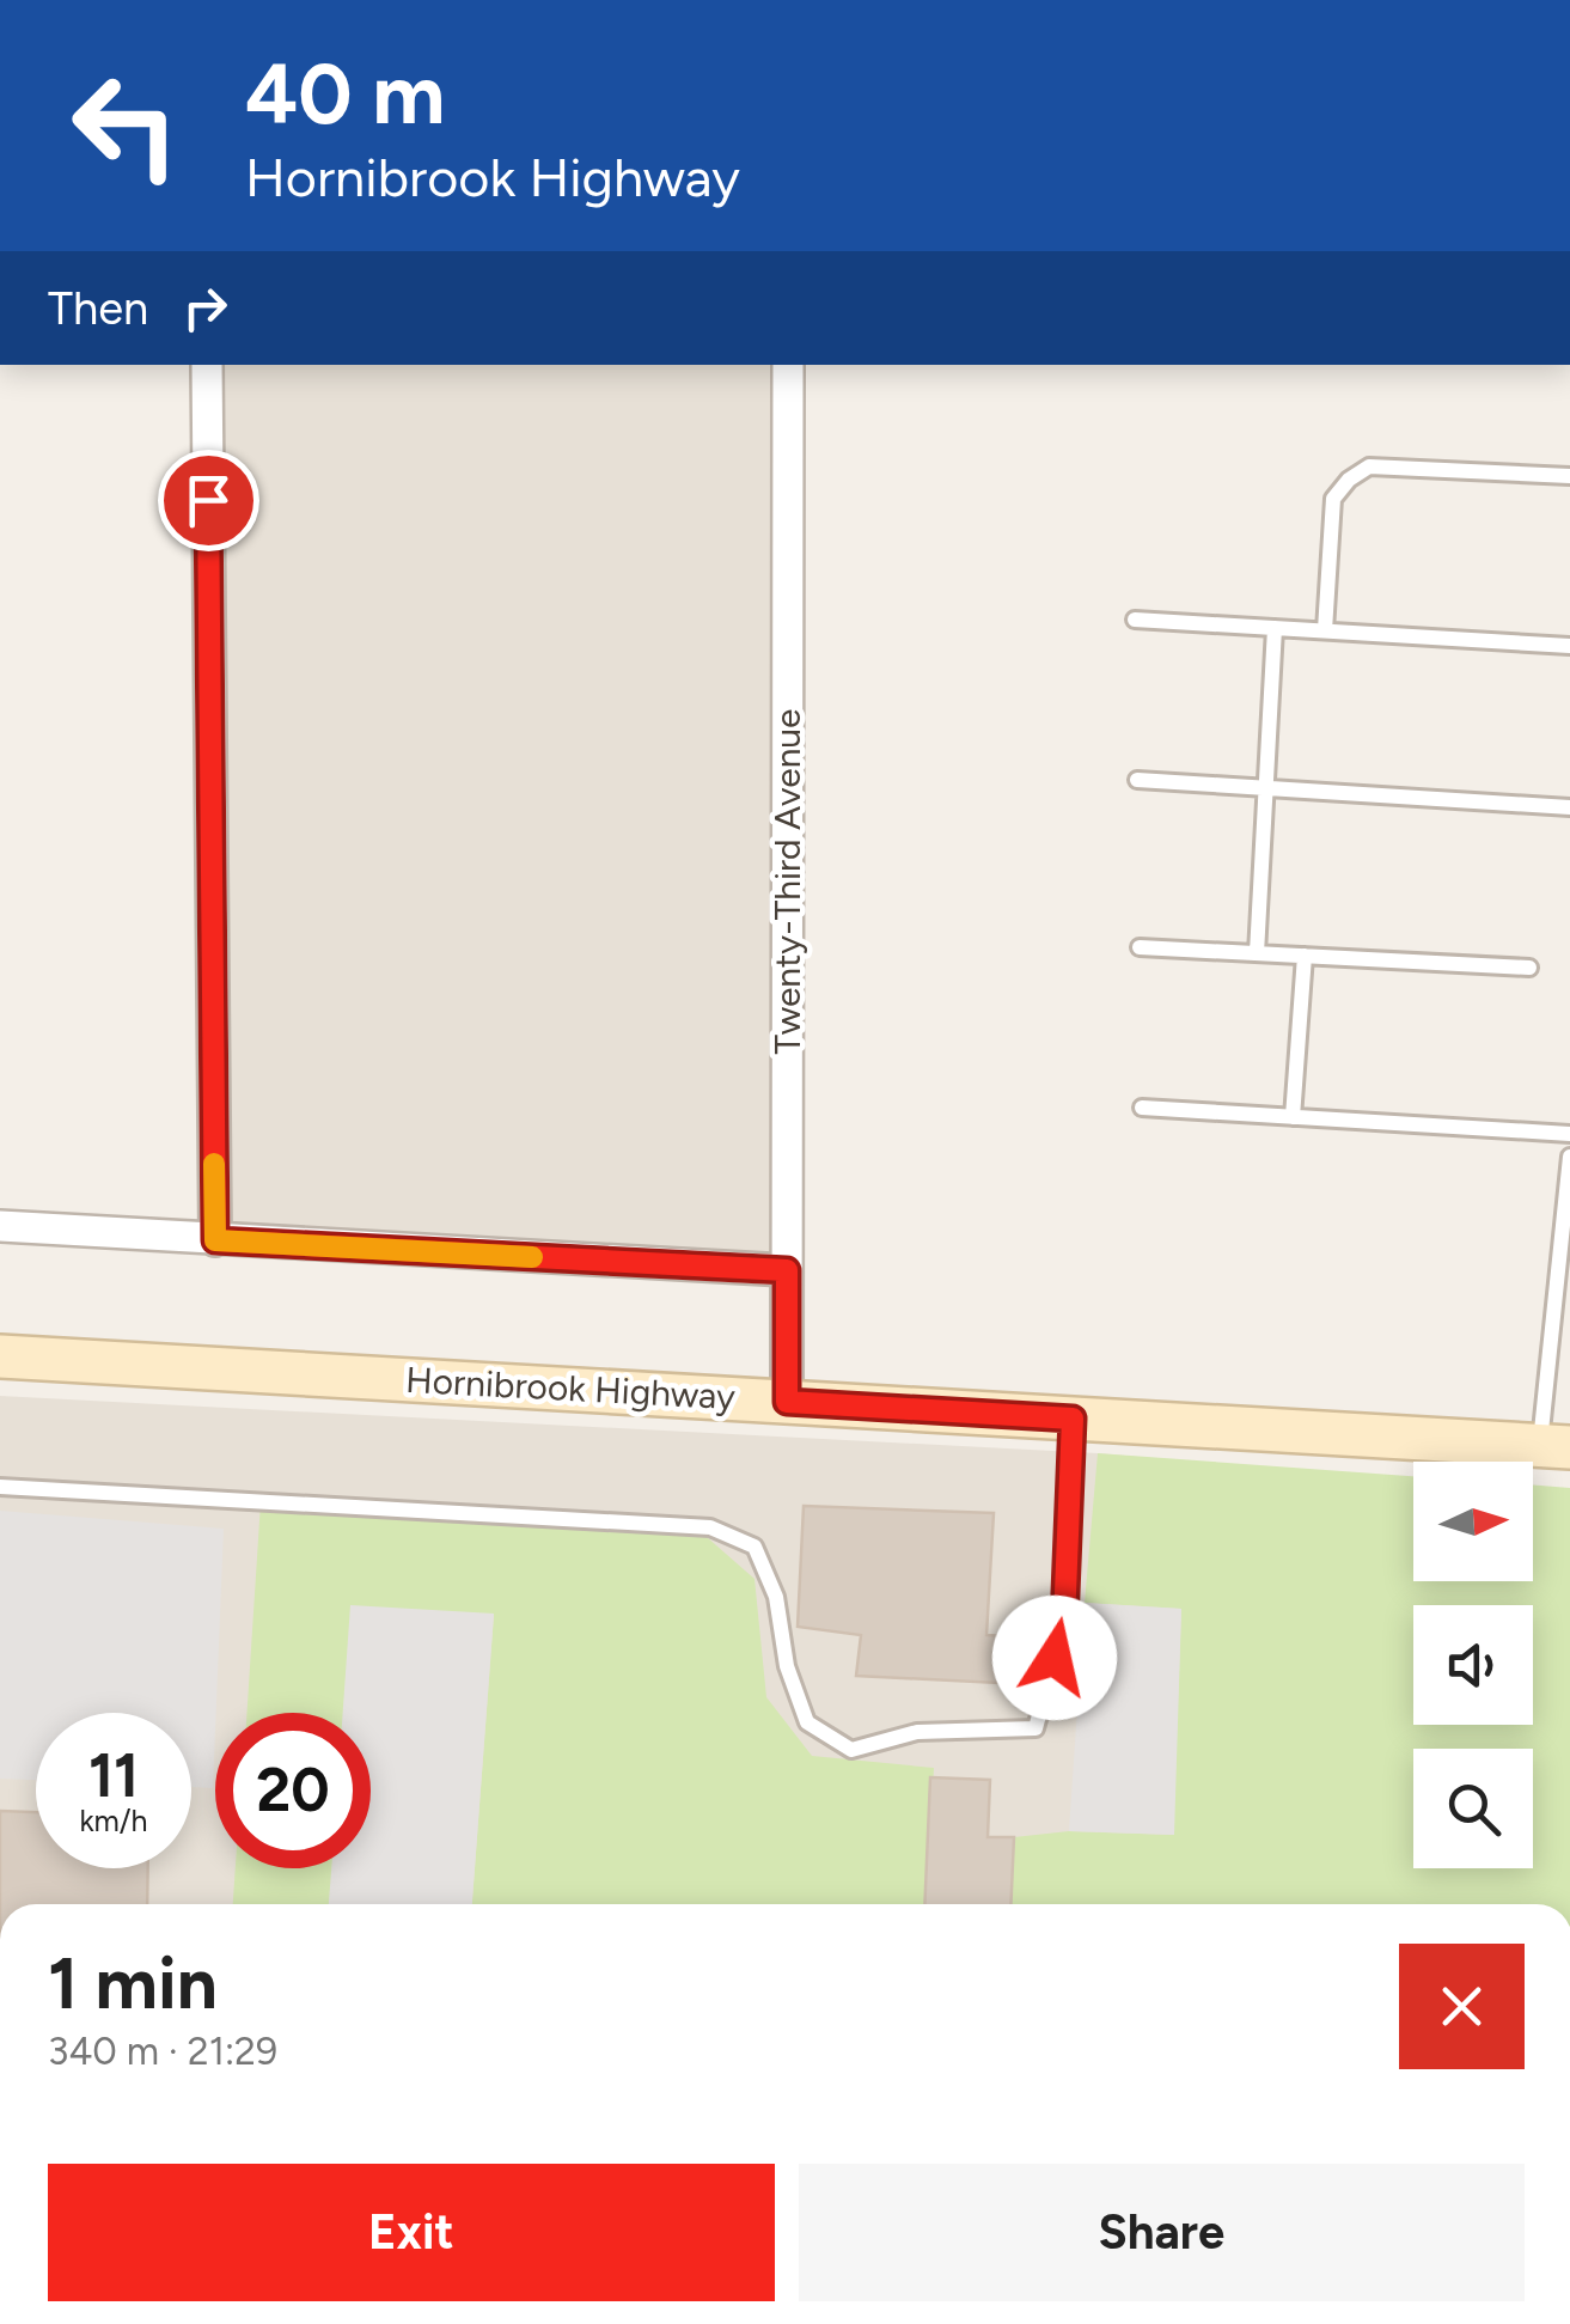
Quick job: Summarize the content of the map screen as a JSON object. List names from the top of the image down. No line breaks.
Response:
{"streets":{"main road":["Hornibrook Highway"],"street":["Twenty-Third Avenue"]},"crossings":[["Twenty-Third Avenue","Hornibrook Highway"]],"north":"right","page":{"turn":["40 m","Hornibrook Highway"],"then":"Then","speed":"11 km/h","limit":"20","heading":["1 min","340 m · 21:29"],"buttons":["Exit","Share"]}}
